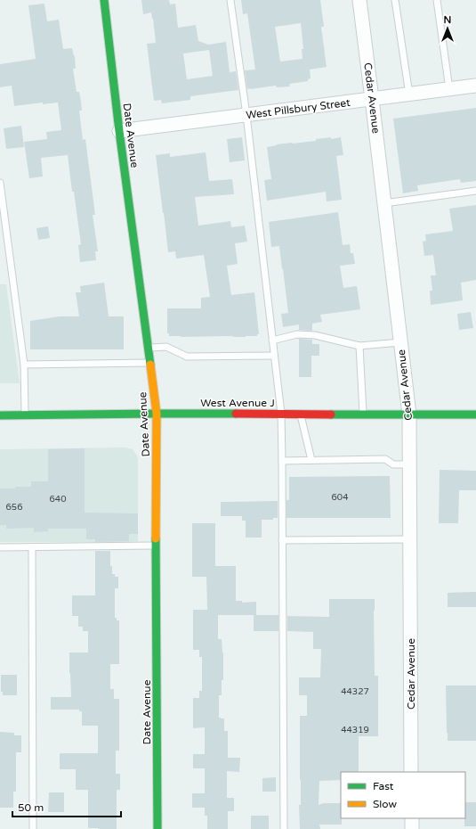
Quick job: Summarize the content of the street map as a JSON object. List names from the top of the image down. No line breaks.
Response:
{"streets":{"street":["Cedar Avenue","West Pillsbury Street","Date Avenue","West Avenue J"]},"crossings":[["Cedar Avenue","West Pillsbury Street"],["Cedar Avenue","West Avenue J"],["West Pillsbury Street","Date Avenue"],["Date Avenue","West Avenue J"]],"house_numbers":["604","640","656","44327","44319"],"legend":["Fast","Slow"],"scale_bar":"50 m","north":"top"}
